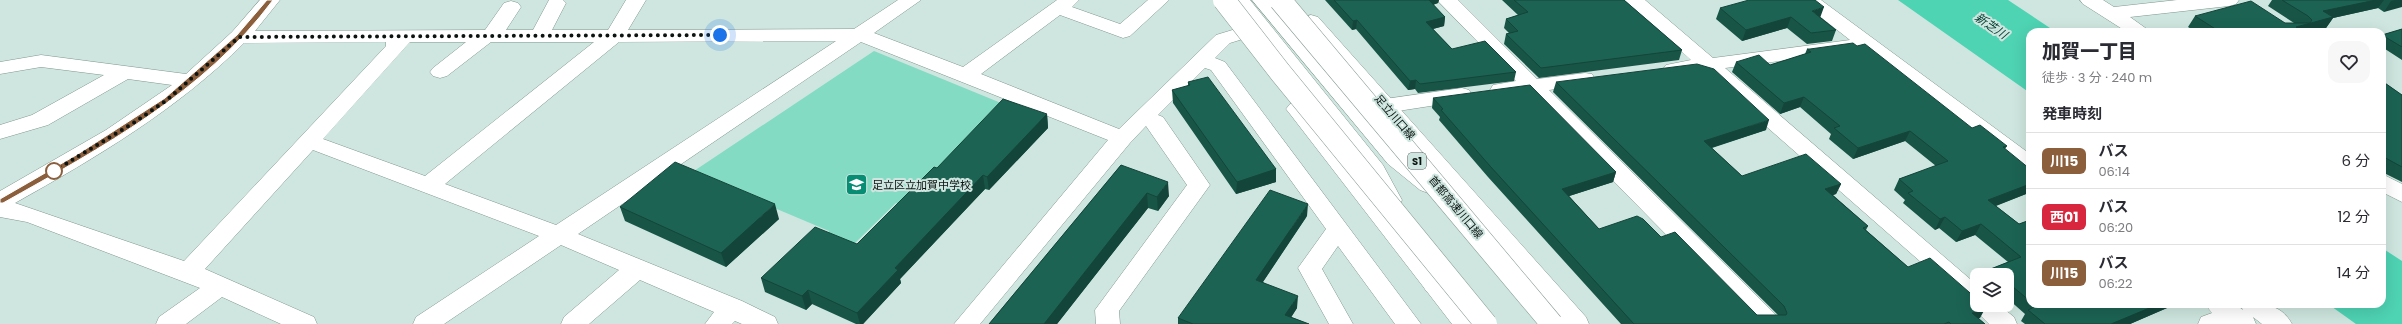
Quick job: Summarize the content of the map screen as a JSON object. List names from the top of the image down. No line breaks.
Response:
{"streets":{"main road":["足立川口線","S1","首都高速川口線"]},"crossings":[["足立川口線","S1"]],"water":["新芝川"],"places":{"school or university":["足立区立加賀中学校"]},"lines":["bus line 川15"],"page":{"heading":[["加賀一丁目","徒歩 · 3 分 · 240 m"],"発車時刻"],"list":[{"mark":"川15","name":"バス","note":"06:14","value":"6 分"},{"mark":"西01","name":"バス","note":"06:20","value":"12 分"},{"mark":"川15","name":"バス","note":"06:22","value":"14 分"}]}}
